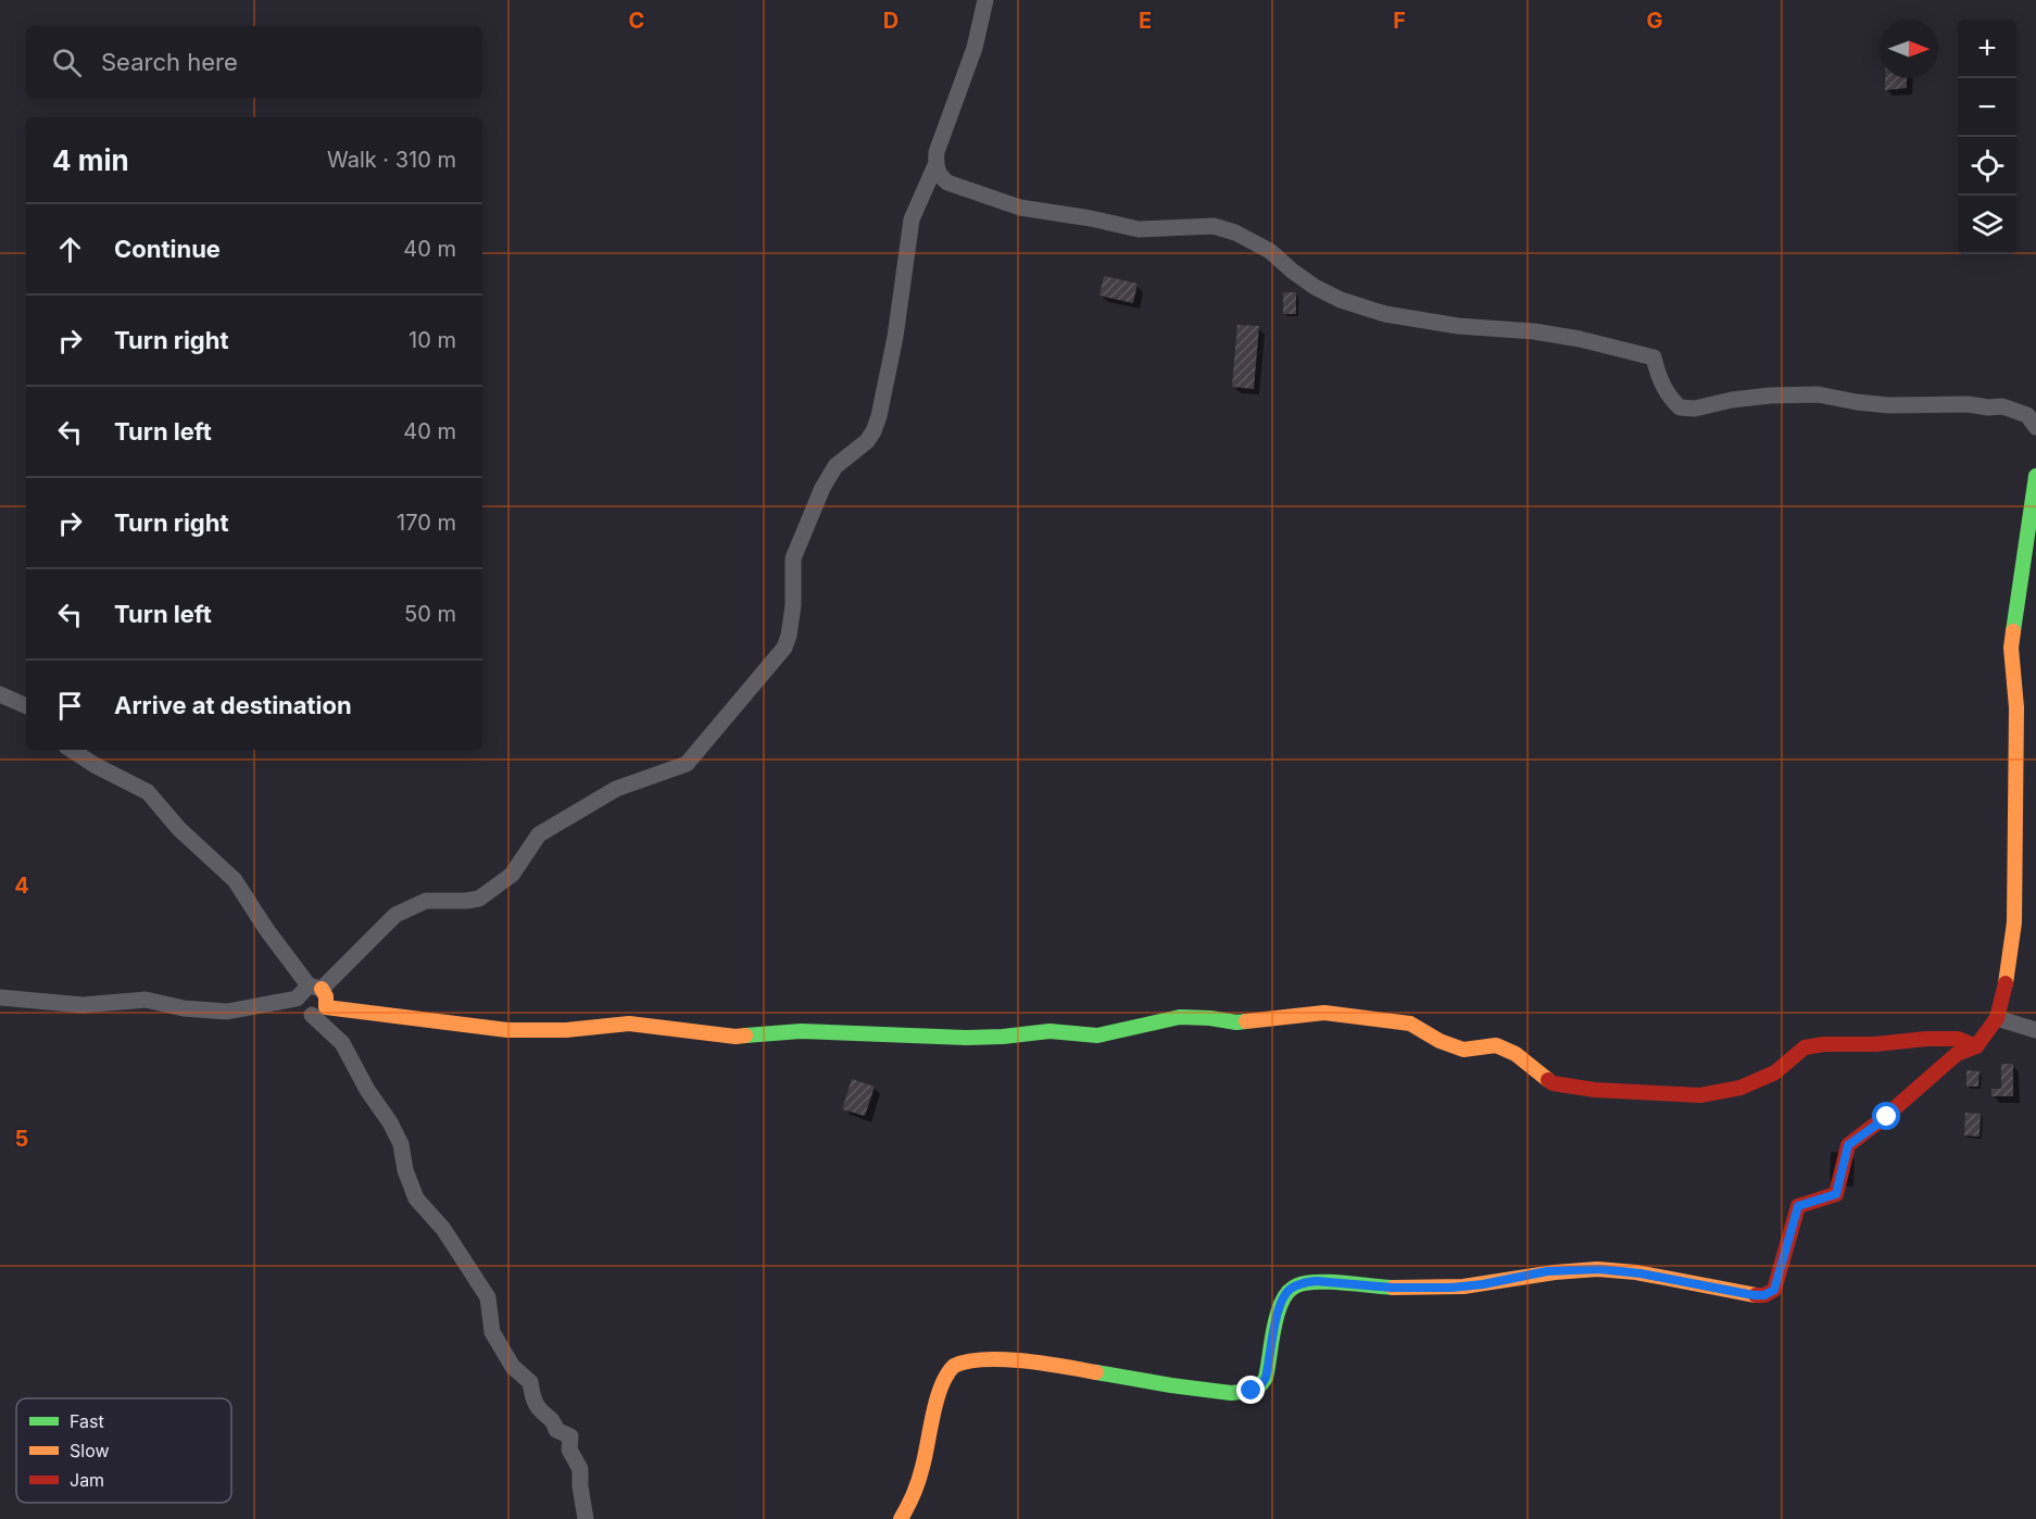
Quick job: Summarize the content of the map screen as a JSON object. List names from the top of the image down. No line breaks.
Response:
{"legend":["Fast","Slow","Jam"],"north":"right","page":{"map_buttons":["+","−"],"search":"Search here","heading":["4 min","Walk · 310 m"],"list":[["Continue","40 m"],["Turn right","10 m"],["Turn left","40 m"],["Turn right","170 m"],["Turn left","50 m"],"Arrive at destination"]},"grid":{"columns":["C","D","E","F","G"],"rows":["4","5"]}}
